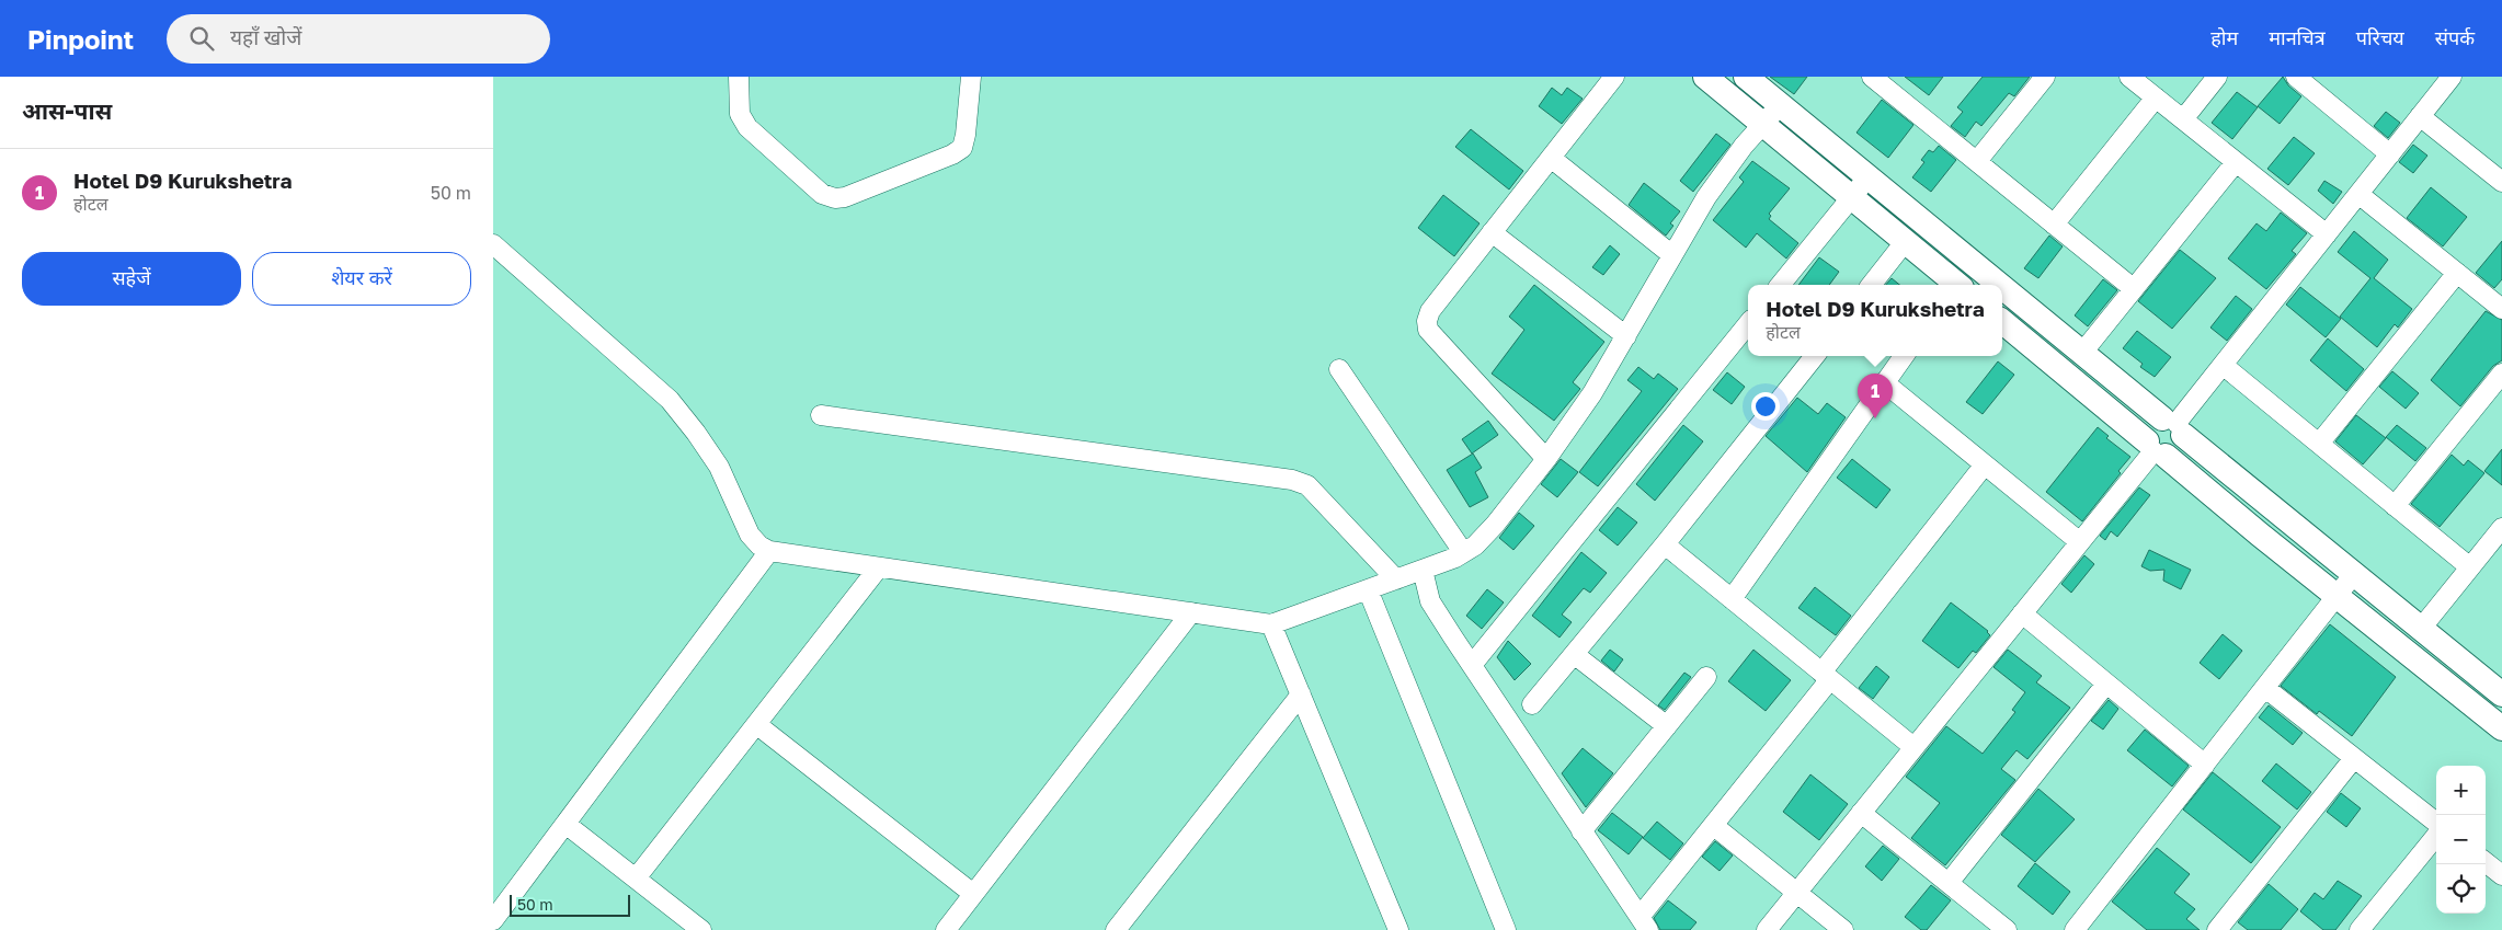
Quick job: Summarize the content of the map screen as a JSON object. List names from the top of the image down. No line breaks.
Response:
{"scale_bar":"50 m","page":{"header":"Pinpoint","search":"यहाँ खोजें","nav":["होम","मानचित्र","परिचय","संपर्क"],"heading":"आस-पास","list":[{"mark":"1","name":"Hotel D9 Kurukshetra","note":"होटल","value":"50 m"}],"buttons":["सहेजें","शेयर करें"],"popup":["Hotel D9 Kurukshetra","होटल"],"pins":"1","map_buttons":["+","−"],"scale":"50 m"}}
